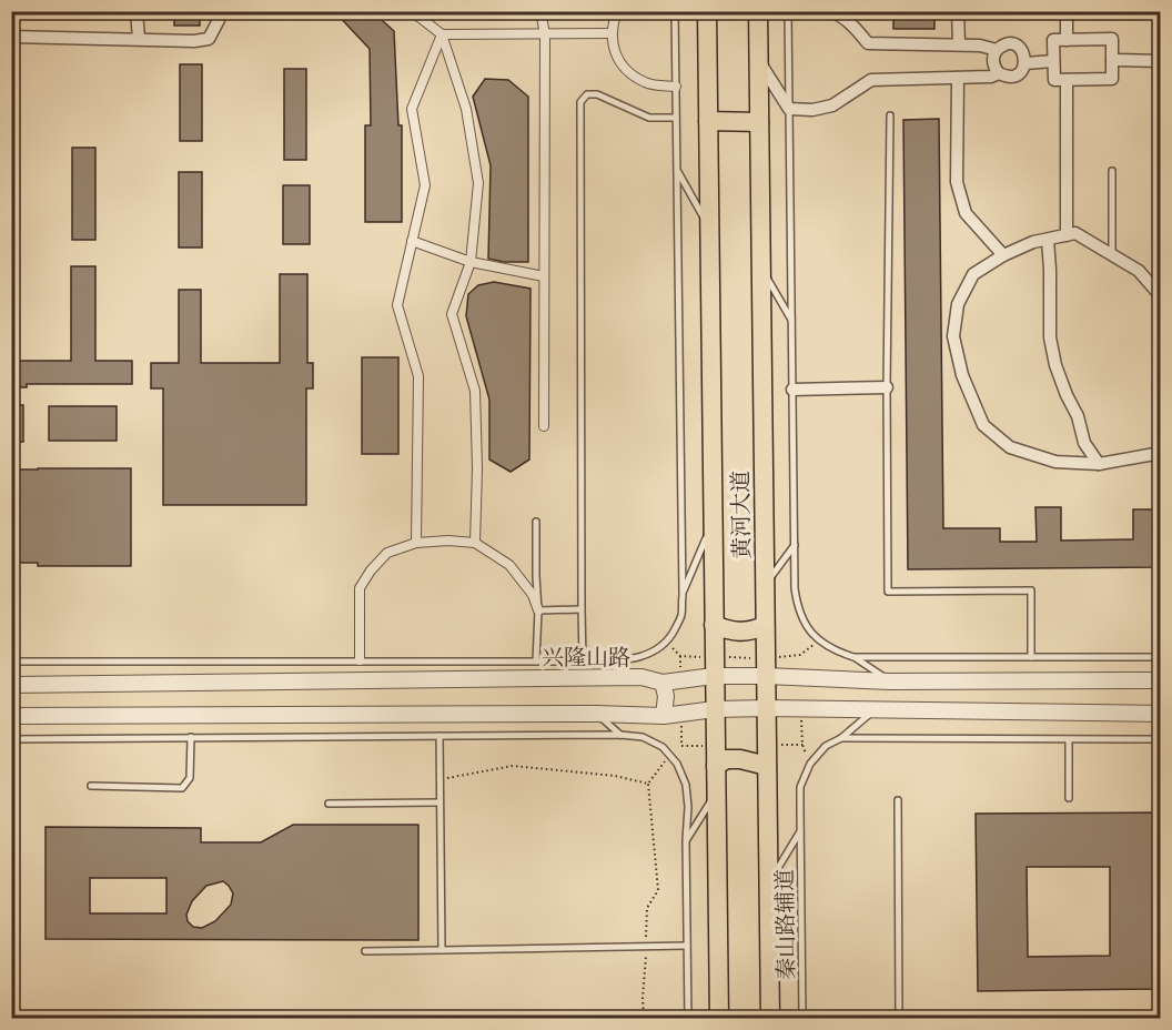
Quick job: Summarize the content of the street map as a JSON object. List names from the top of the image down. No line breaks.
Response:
{"streets":{"main road":["黄河大道"],"street":["兴隆山路"],"lane":["秦山路辅道"]},"crossings":[["黄河大道","兴隆山路"]]}
